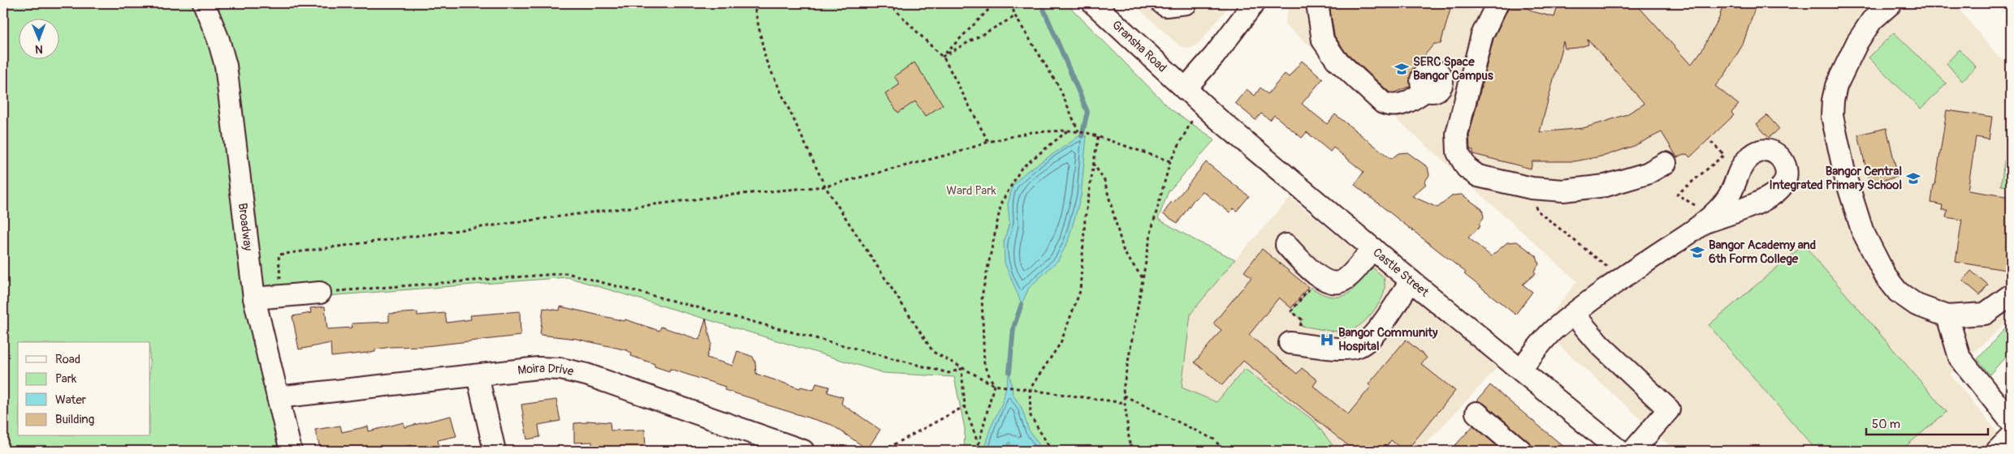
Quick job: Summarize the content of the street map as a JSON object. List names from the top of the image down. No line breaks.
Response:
{"streets":{"street":["Gransha Road","Broadway","Castle Street","Moira Drive"]},"crossings":[["Gransha Road","Castle Street"],["Broadway","Moira Drive"]],"parks":["Ward Park"],"places":{"school or university":["SERC Space Bangor Campus","Bangor Central Integrated Primary School","Bangor Academy and 6th Form College"],"hospital":["Bangor Community Hospital"]},"legend":["Road","Park","Water","Building"],"scale_bar":"50 m","north":"bottom"}
